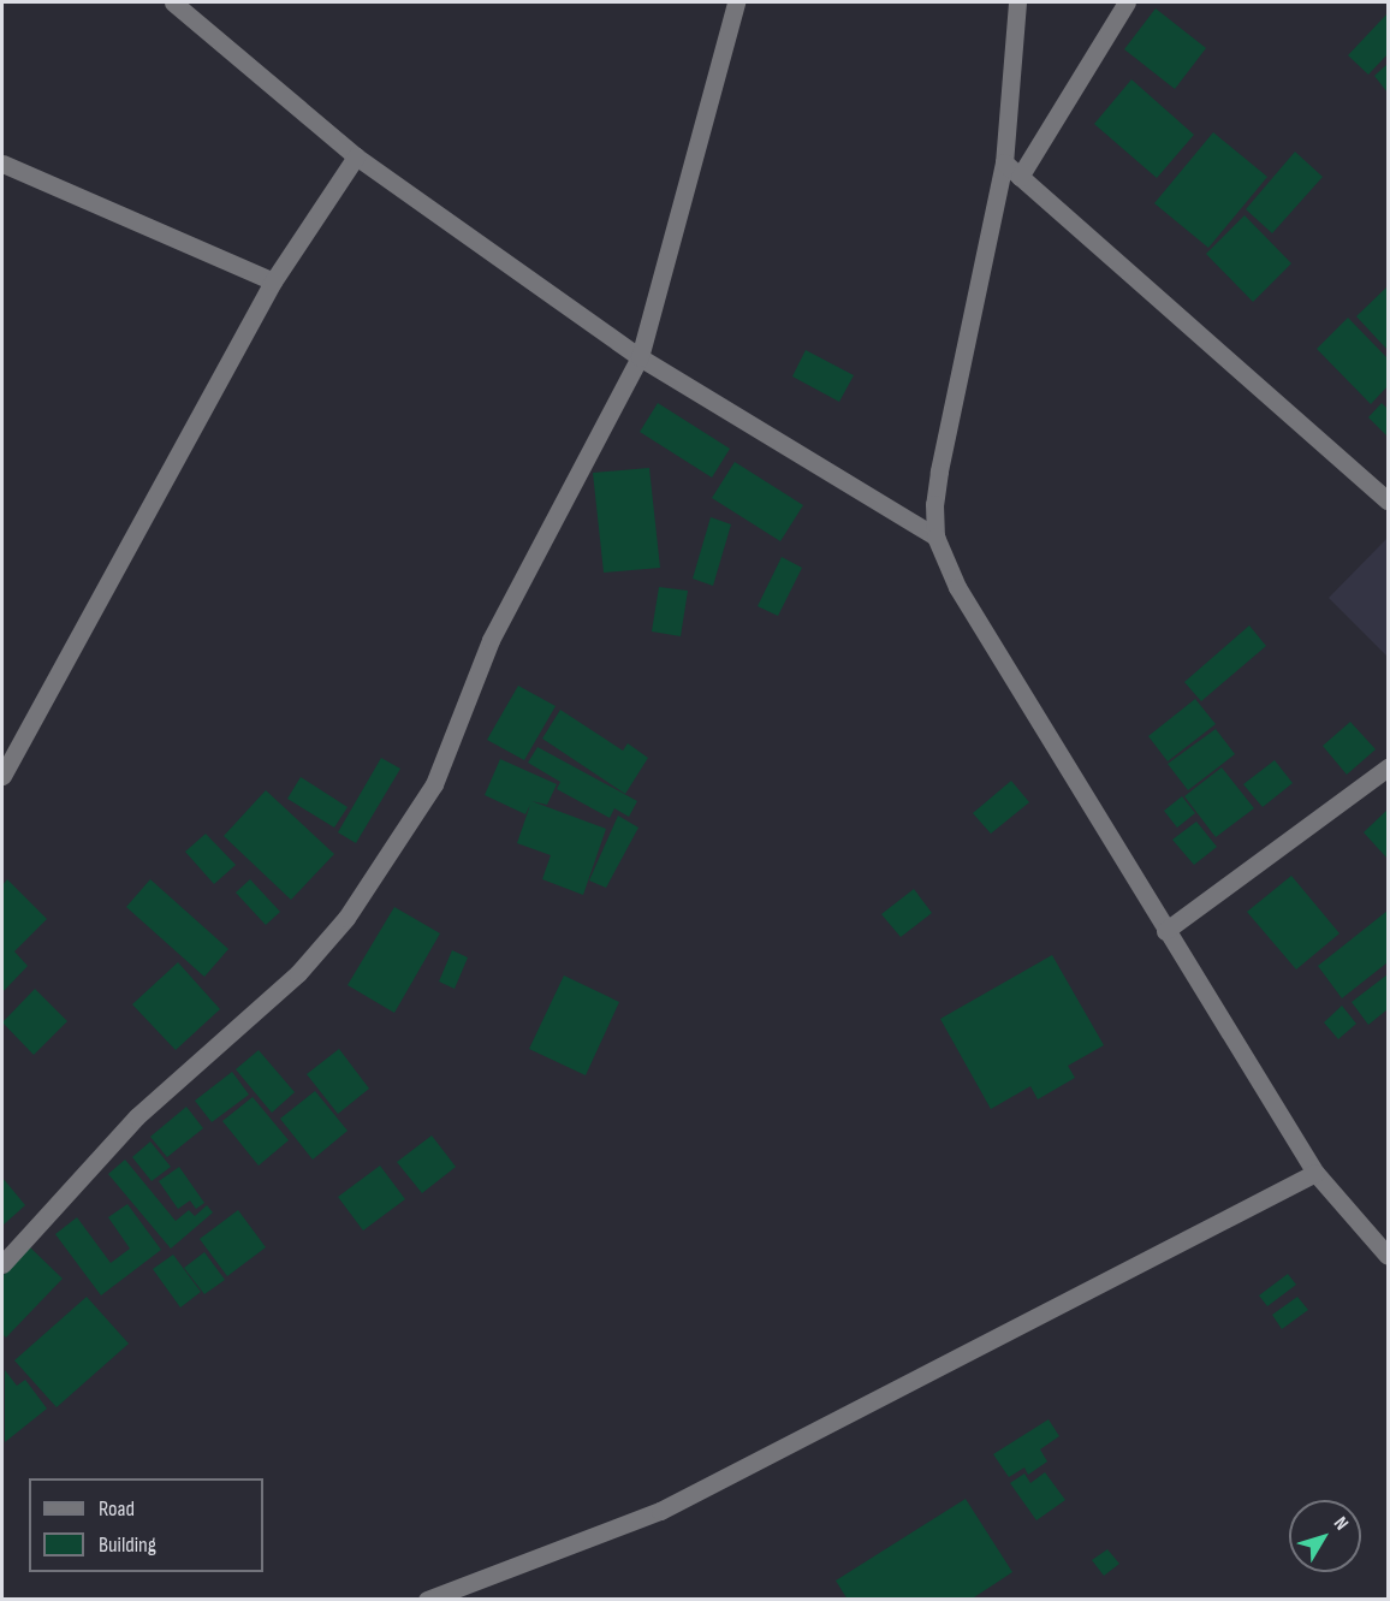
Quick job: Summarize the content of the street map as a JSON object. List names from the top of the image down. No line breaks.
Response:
{"legend":["Road","Building"],"north":"top right"}
